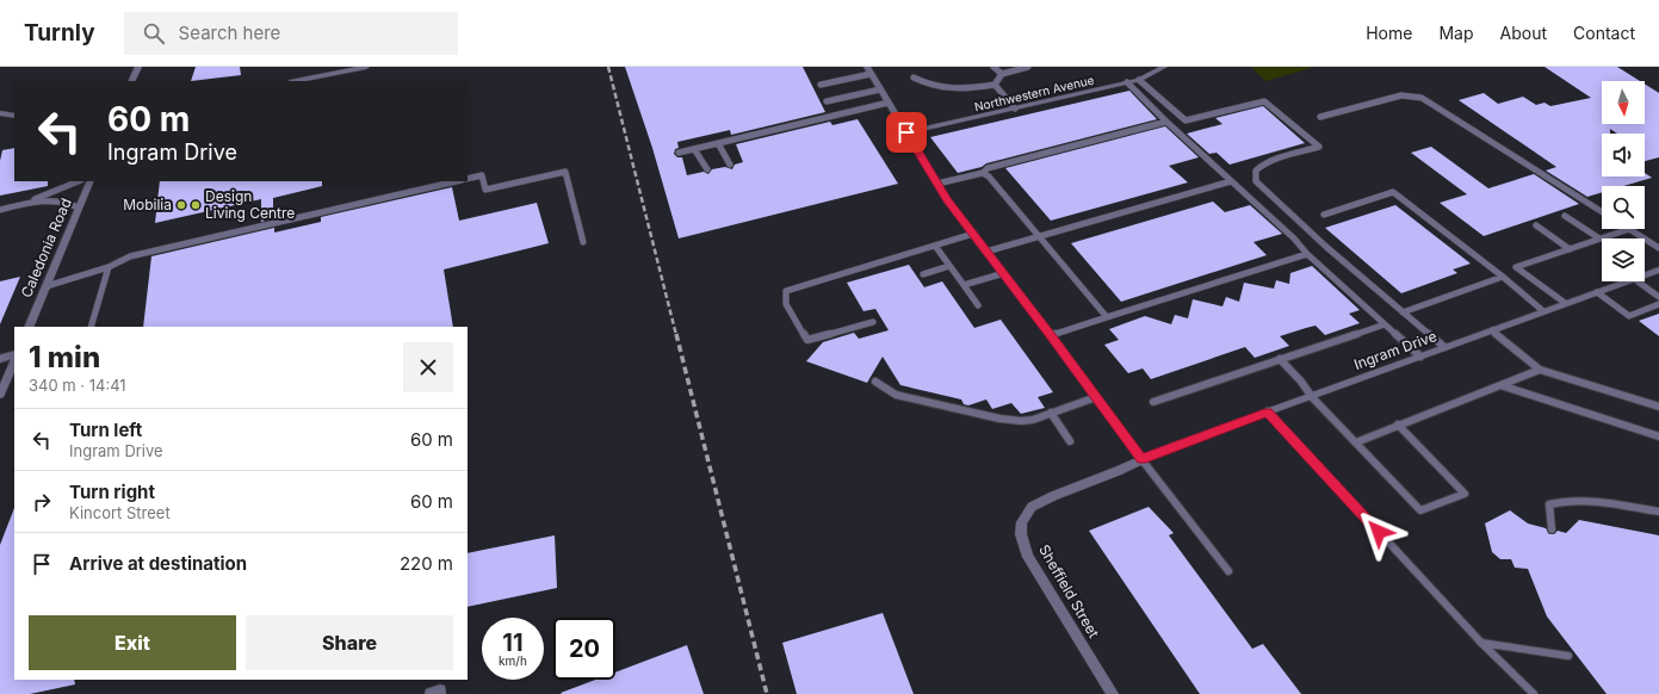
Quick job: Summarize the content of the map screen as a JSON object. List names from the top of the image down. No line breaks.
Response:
{"streets":{"street":["Northwestern Avenue","Caledonia Road","Ingram Drive","Sheffield Street"]},"crossings":[["Ingram Drive","Sheffield Street"]],"places":["Mobilia","Design Living Centre"],"north":"bottom","page":{"header":"Turnly","search":"Search here","nav":["Home","Map","About","Contact"],"turn":["60 m","Ingram Drive"],"heading":["1 min","340 m · 14:41"],"list":[{"name":"Turn left","note":"Ingram Drive","value":"60 m"},{"name":"Turn right","note":"Kincort Street","value":"60 m"},{"name":"Arrive at destination","value":"220 m"}],"buttons":["Exit","Share"],"speed":"11 km/h","limit":"20"}}
